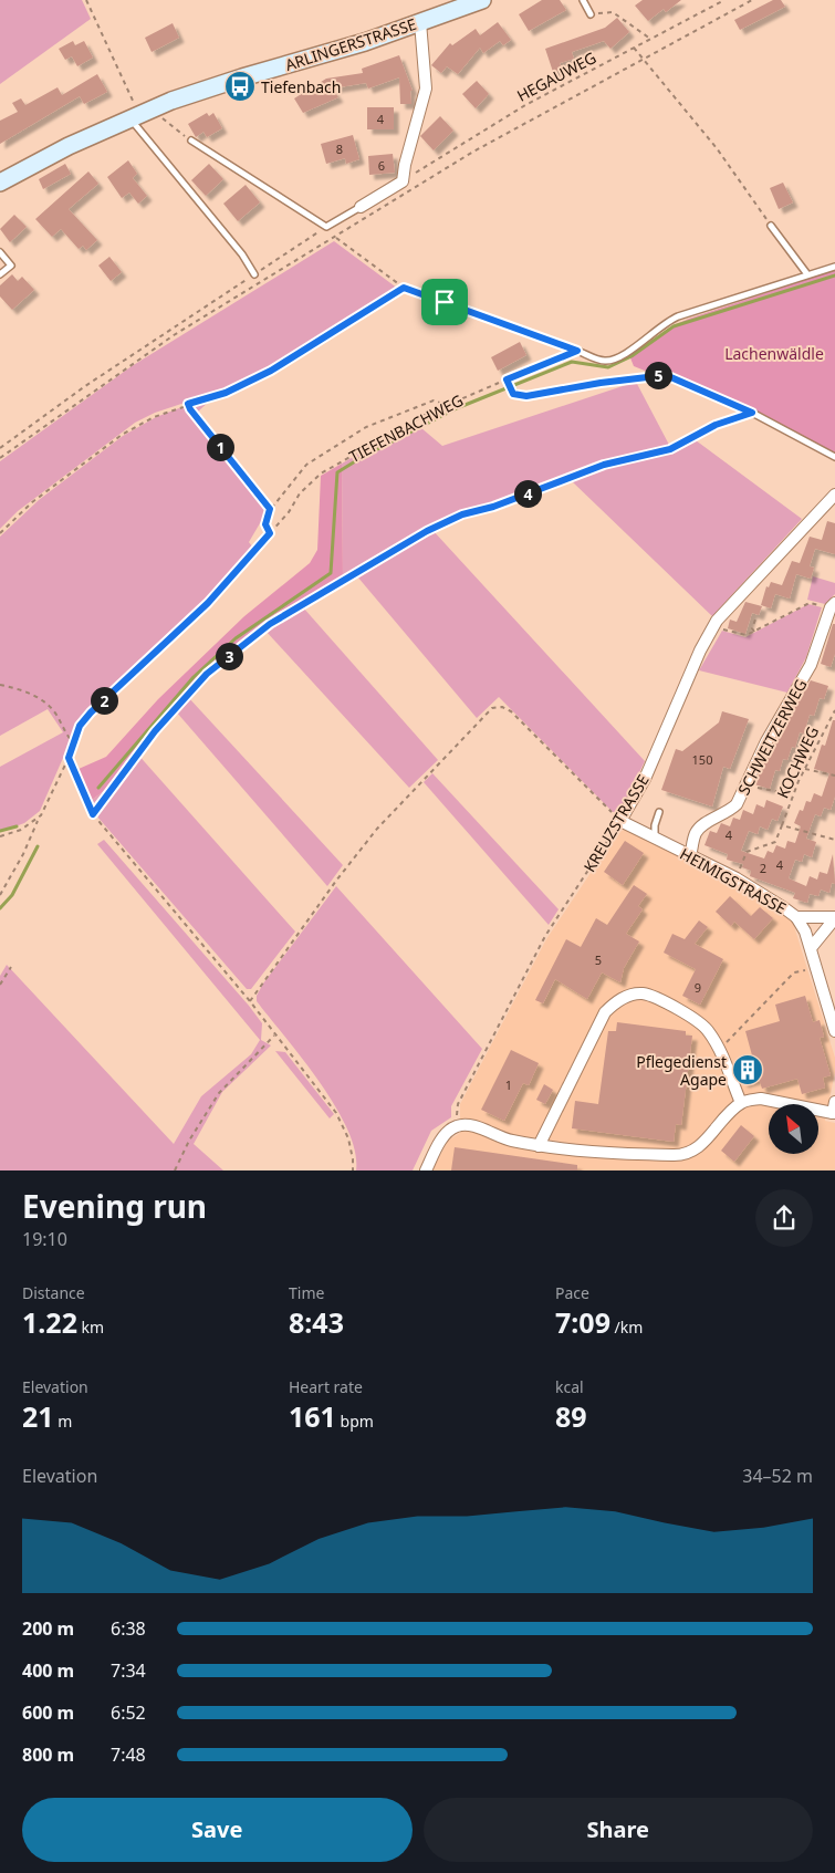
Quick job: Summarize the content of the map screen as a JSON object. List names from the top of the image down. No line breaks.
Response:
{"streets":{"main road":["ARLINGERSTRASSE"],"street":["SCHWEITZERWEG","KREUZSTRASSE","HEIMIGSTRASSE"],"path":["HEGAUWEG","TIEFENBACHWEG","KOCHWEG"]},"crossings":[["SCHWEITZERWEG","HEIMIGSTRASSE"],["KREUZSTRASSE","HEIMIGSTRASSE"]],"parks":["Lachenwäldle"],"places":{"bus stop":["Tiefenbach"],"building":["Pflegedienst Agape"]},"house_numbers":["4","8","6","150","4","4","2","5","9","1"],"north":"top left","page":{"pins":["5","1","4","3","2"],"heading":["Evening run","19:10"],"stats":[["Distance","1.22 km"],["Time","8:43"],["Pace","7:09 /km"],["Elevation","21 m"],["Heart rate","161 bpm"],["kcal","89"]],"chart":["Elevation","34–52 m"],"list":[{"name":"200 m","note":"6:38"},{"name":"400 m","note":"7:34"},{"name":"600 m","note":"6:52"},{"name":"800 m","note":"7:48"}],"buttons":["Save","Share"]}}
